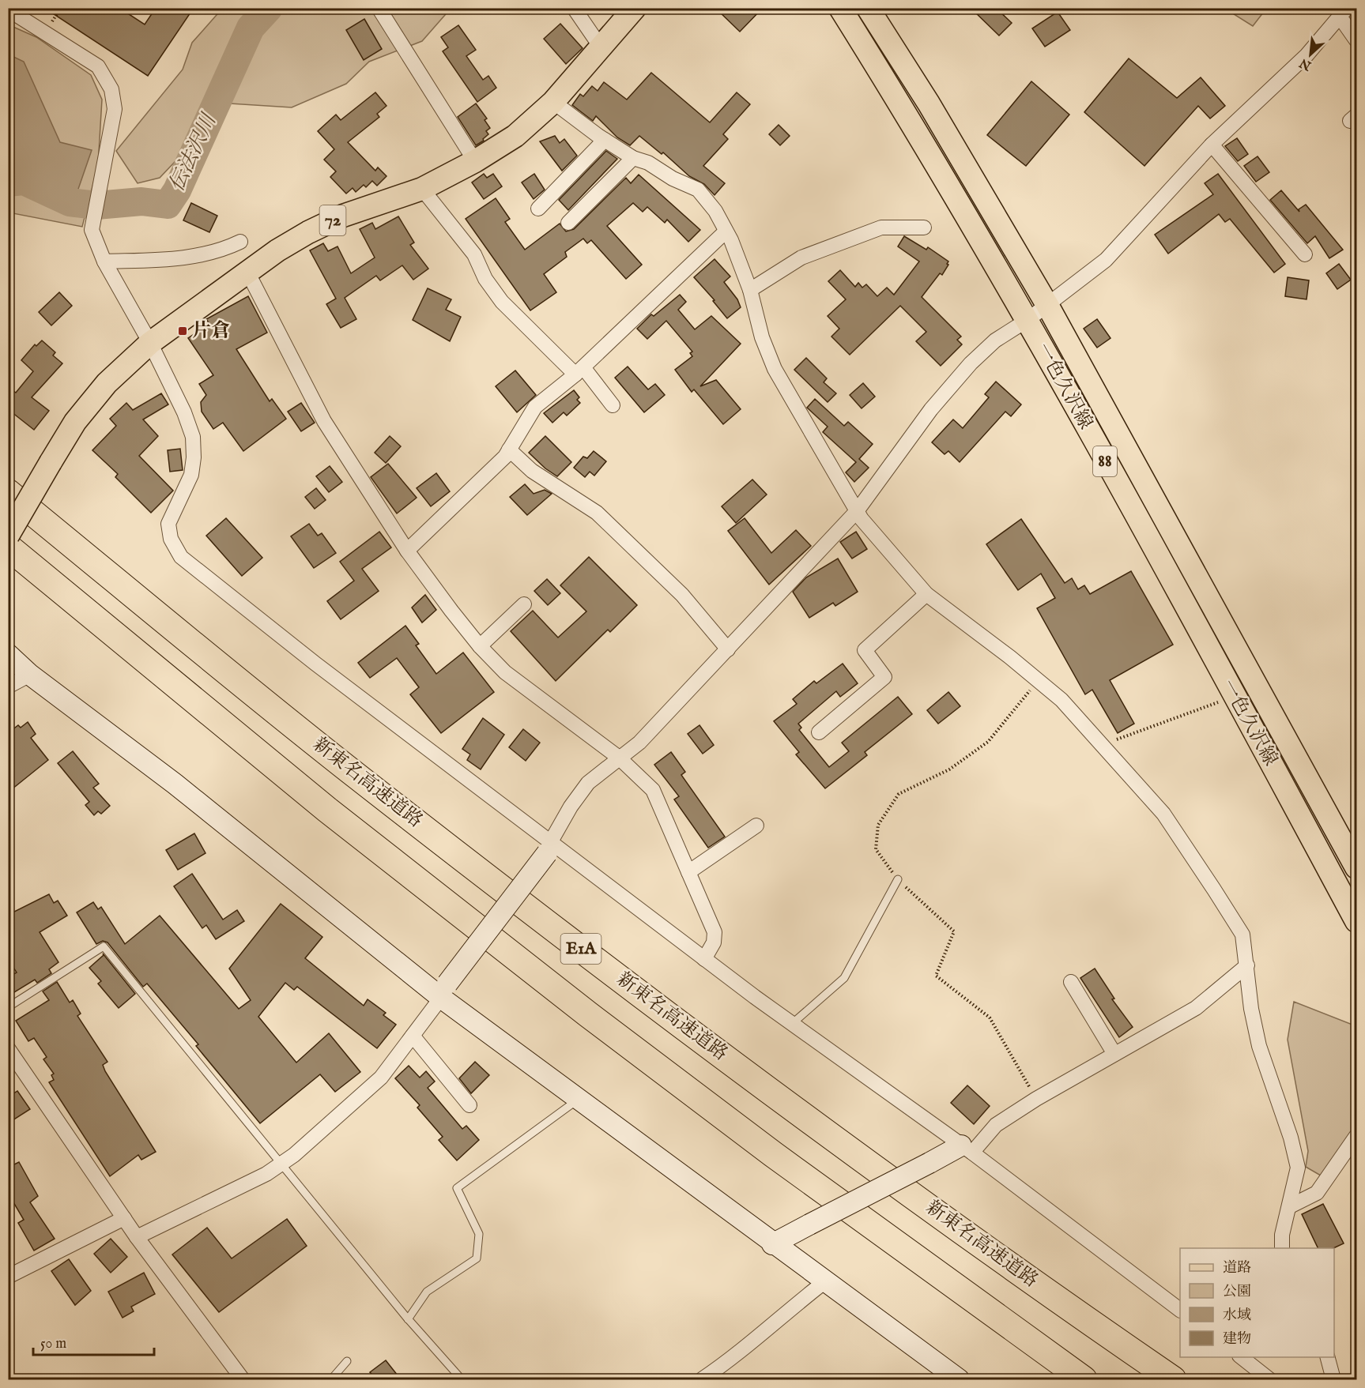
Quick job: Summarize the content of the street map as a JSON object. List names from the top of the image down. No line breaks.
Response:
{"streets":{"highway":["新東名高速道路","E1A"],"main road":["72","一色久沢線","88"]},"water":["伝法沢川"],"places":{"transit":["片倉"]},"legend":["道路","公園","水域","建物"],"scale_bar":"50 m","north":"bottom left"}
